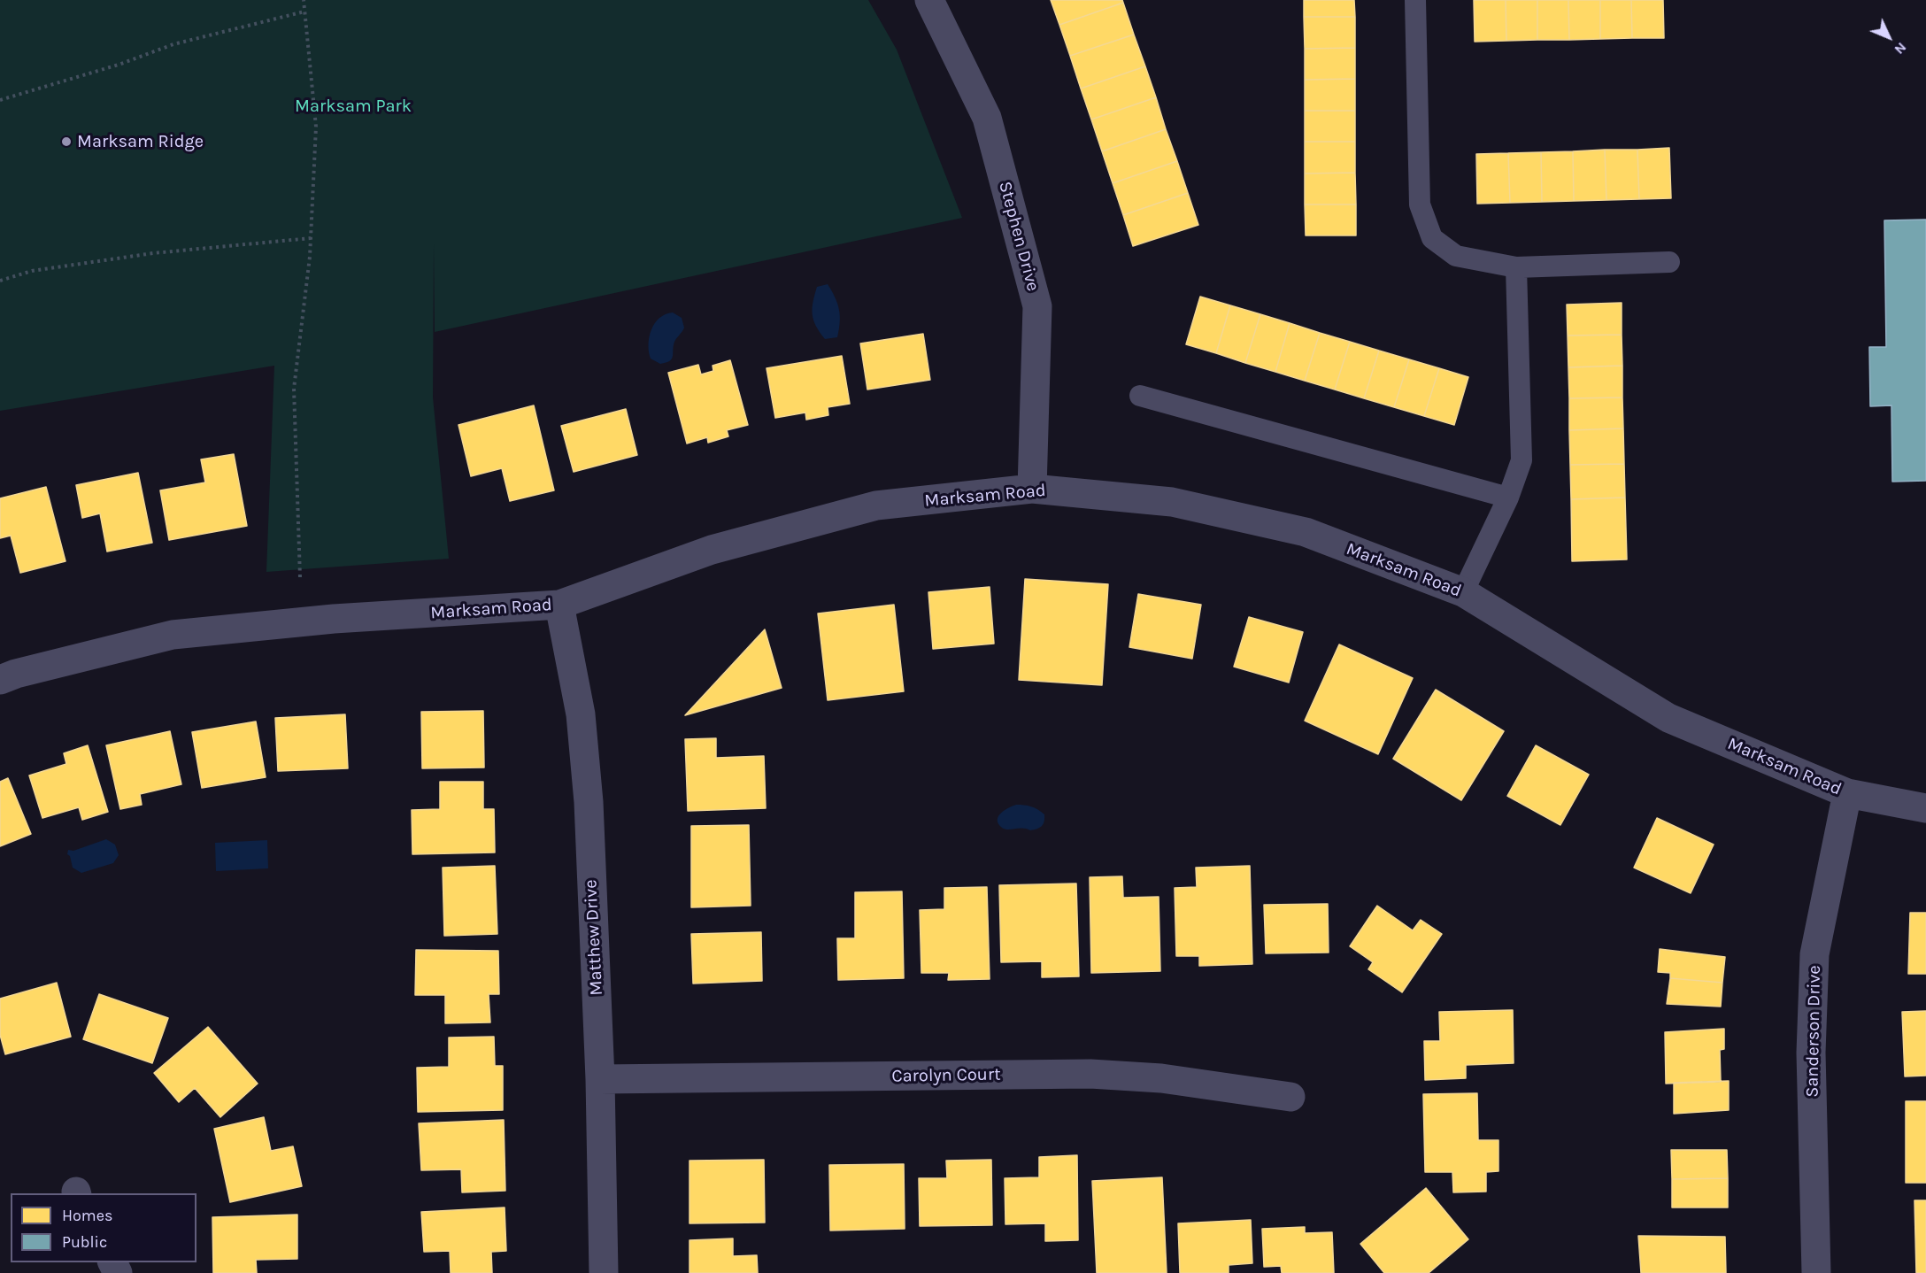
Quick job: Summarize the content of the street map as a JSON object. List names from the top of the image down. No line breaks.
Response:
{"streets":{"street":["Stephen Drive","Marksam Road","Matthew Drive","Sanderson Drive","Carolyn Court"]},"crossings":[["Stephen Drive","Marksam Road"],["Marksam Road","Matthew Drive"],["Marksam Road","Sanderson Drive"],["Matthew Drive","Carolyn Court"]],"parks":["Marksam Park"],"places":["Marksam Ridge"],"legend":["Homes","Public"],"north":"bottom right"}
